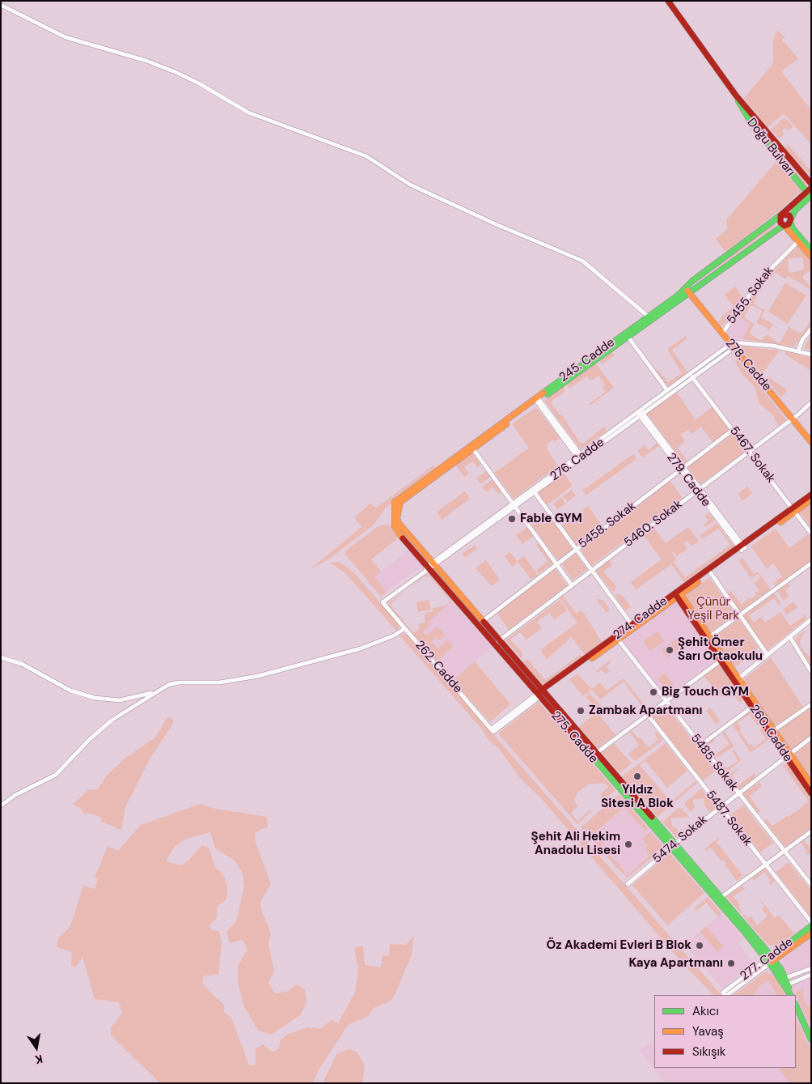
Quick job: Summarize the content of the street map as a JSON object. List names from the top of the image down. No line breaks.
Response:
{"streets":{"street":["Doğu Bulvarı","5455. Sokak","245. Cadde","278. Cadde","5467. Sokak","276. Cadde","279. Cadde","5460. Sokak","5458. Sokak","274. Cadde","262. Cadde","260. Cadde","275. Cadde","5485. Sokak","5487. Sokak","5474. Sokak","277. Cadde"]},"crossings":[["Doğu Bulvarı","245. Cadde"],["5455. Sokak","278. Cadde"],["245. Cadde","278. Cadde"],["245. Cadde","275. Cadde"],["278. Cadde","276. Cadde"],["278. Cadde","5460. Sokak"],["5467. Sokak","276. Cadde"],["5467. Sokak","5460. Sokak"],["5467. Sokak","5458. Sokak"],["5467. Sokak","274. Cadde"],["276. Cadde","279. Cadde"],["276. Cadde","262. Cadde"],["276. Cadde","275. Cadde"],["279. Cadde","5460. Sokak"],["279. Cadde","5458. Sokak"],["279. Cadde","274. Cadde"],["5460. Sokak","275. Cadde"],["5458. Sokak","275. Cadde"],["274. Cadde","262. Cadde"],["274. Cadde","260. Cadde"],["274. Cadde","275. Cadde"],["274. Cadde","5485. Sokak"],["260. Cadde","5474. Sokak"],["275. Cadde","5474. Sokak"],["275. Cadde","277. Cadde"],["5485. Sokak","5474. Sokak"],["5487. Sokak","5474. Sokak"]],"parks":["Çünür Yeşil Park"],"places":["Fable GYM","Şehit Ömer Sarı Ortaokulu","Big Touch GYM","Zambak Apartmanı","Yıldız Sitesi A Blok","Şehit Ali Hekim Anadolu Lisesi","Öz Akademi Evleri B Blok","Kaya Apartmanı"],"legend":["Akıcı","Yavaş","Sıkışık"],"north":"bottom"}
